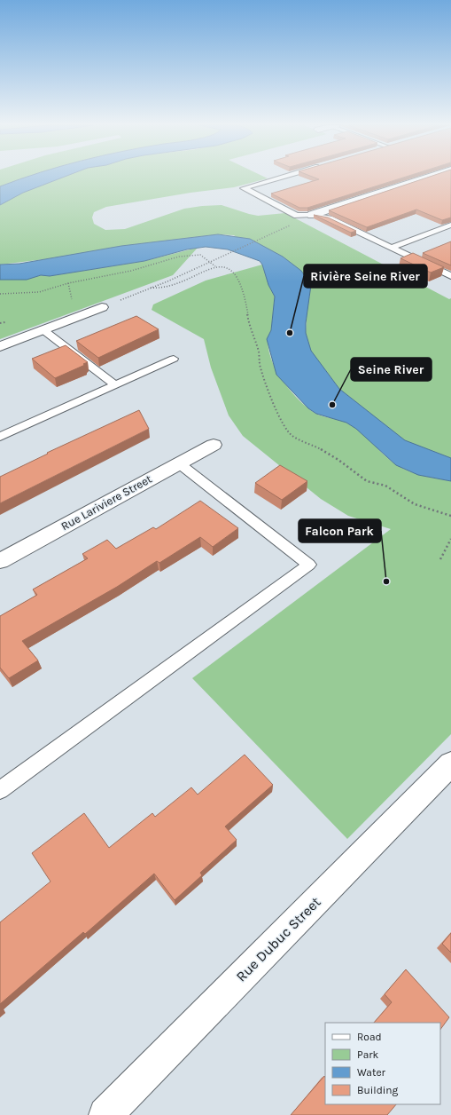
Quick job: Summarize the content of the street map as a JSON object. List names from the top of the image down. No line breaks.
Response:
{"streets":{"street":["Rue Lariviere Street","Rue Dubuc Street"]},"places":["Rivière Seine River","Seine River","Falcon Park"],"legend":["Road","Park","Water","Building"]}
